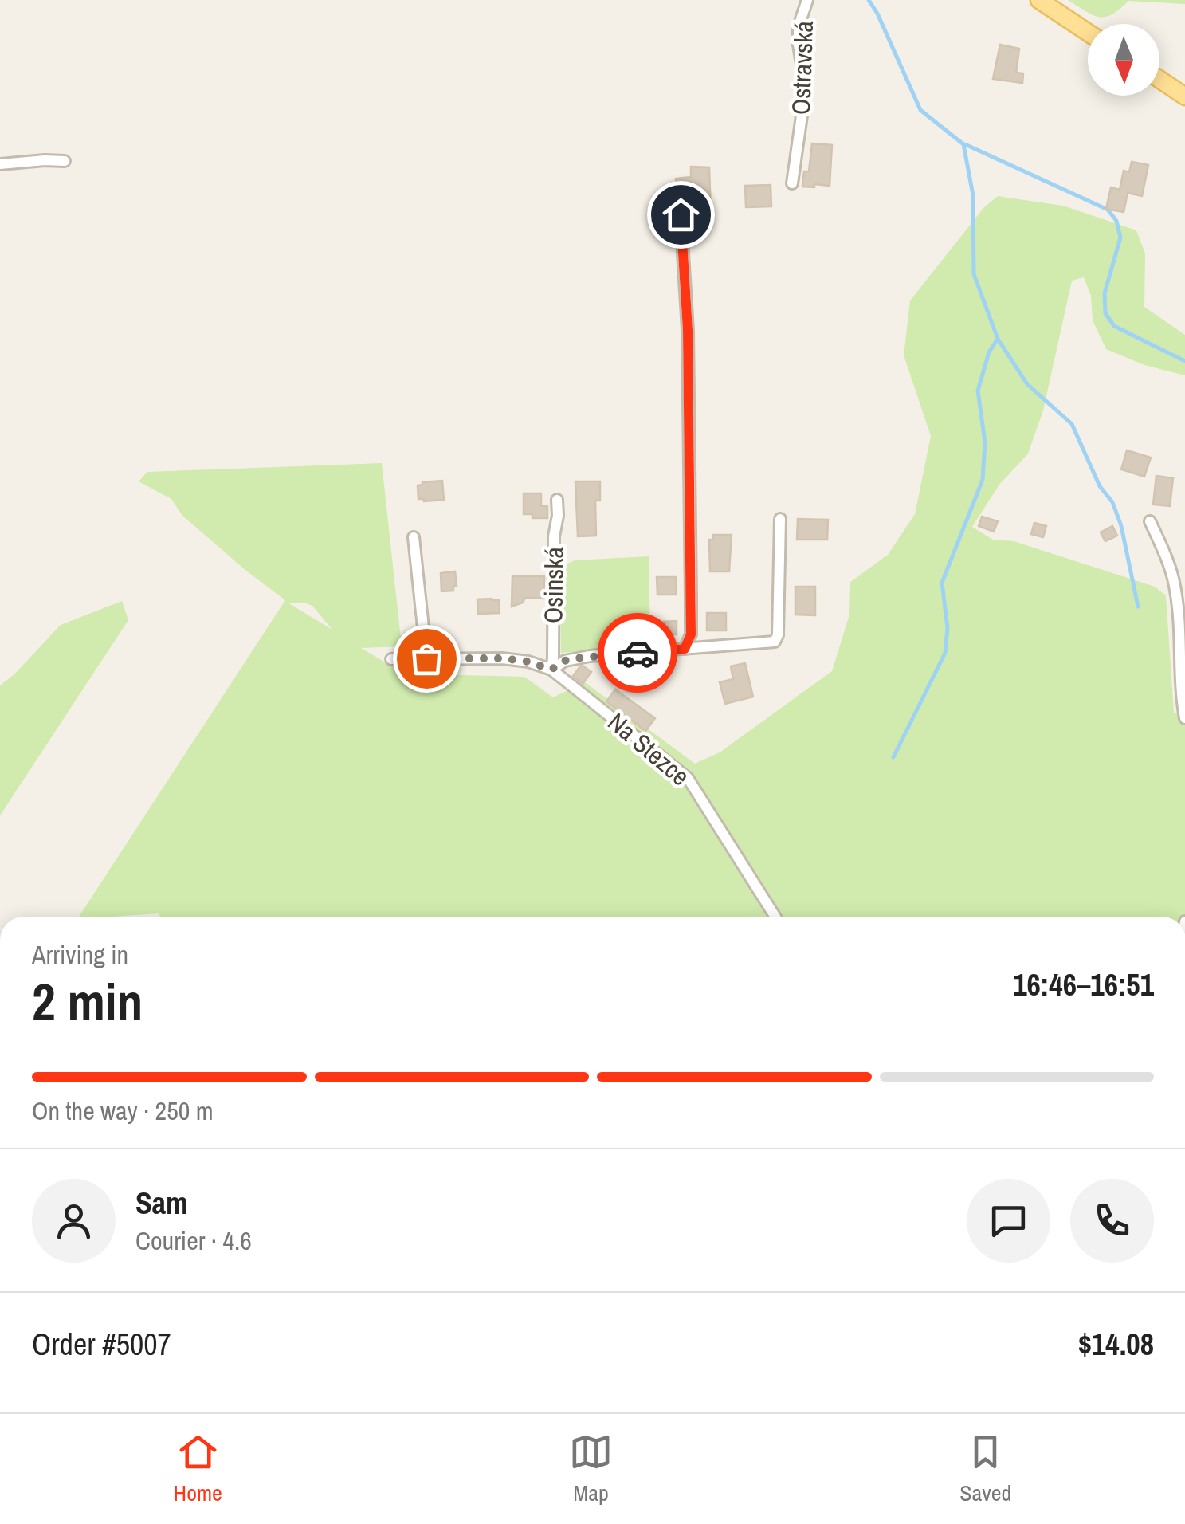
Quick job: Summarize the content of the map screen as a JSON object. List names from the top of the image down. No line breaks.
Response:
{"streets":{"street":["Ostravská","Osinská","Na Stezce"]},"crossings":[["Osinská","Na Stezce"]],"north":"bottom","page":{"heading":["2 min","Arriving in","16:46–16:51"],"panel":["Sam","Courier · 4.6","Order #5007","$14.08"],"bar":"On the way · 250 m","tabs":["Home","Map","Saved"]}}
